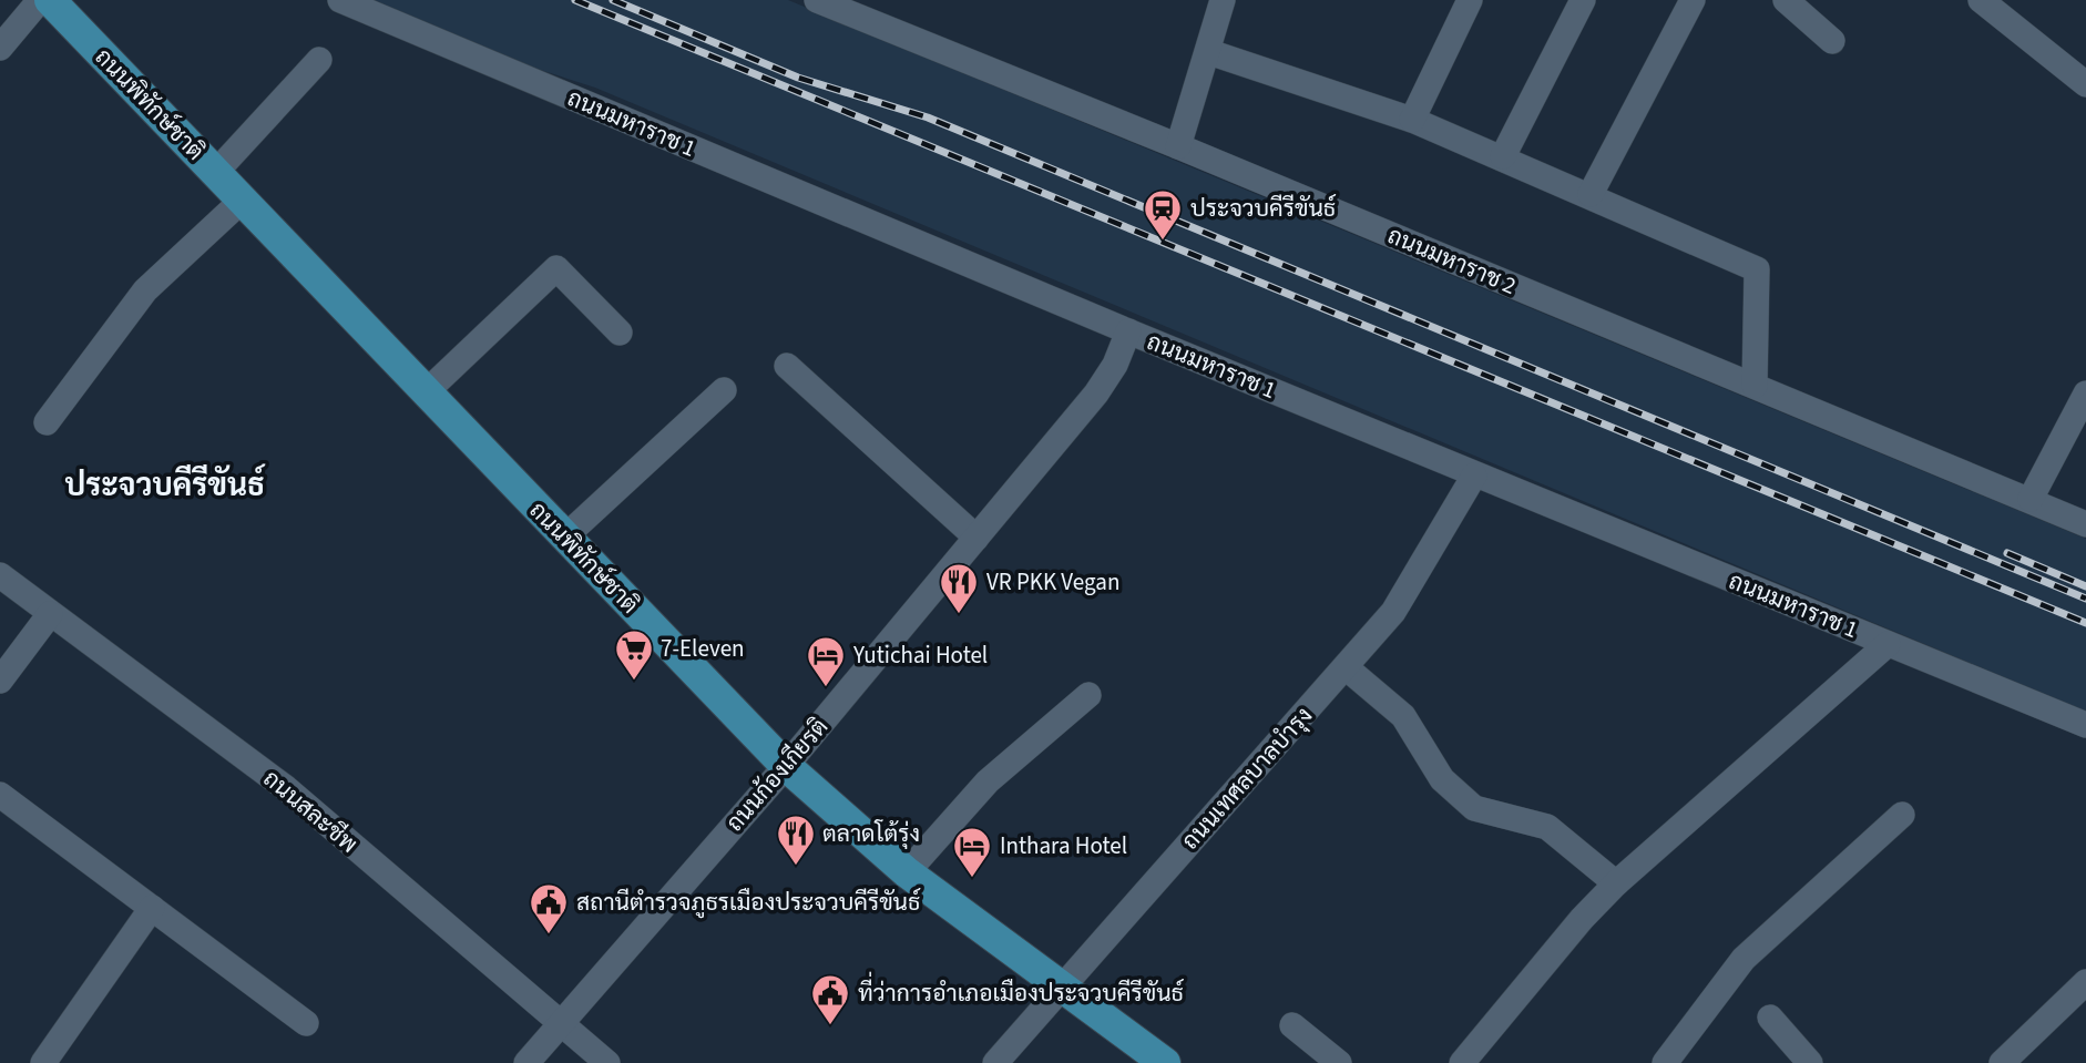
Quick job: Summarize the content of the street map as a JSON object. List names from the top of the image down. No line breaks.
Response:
{"streets":{"main road":["ถนนพิทักษ์ชาติ"],"street":["ถนนมหาราช 1","ถนนมหาราช 2","ถนนก้องเกียรติ","ถนนเทศลบาลบำรุง","ถนนสละชีพ"]},"crossings":[["ถนนพิทักษ์ชาติ","ถนนก้องเกียรติ"],["ถนนพิทักษ์ชาติ","ถนนเทศลบาลบำรุง"],["ถนนมหาราช 1","ถนนก้องเกียรติ"],["ถนนมหาราช 1","ถนนเทศลบาลบำรุง"],["ถนนก้องเกียรติ","ถนนสละชีพ"]],"districts":["ประจวบคีรีขันธ์"],"places":{"station":["ประจวบคีรีขันธ์"],"restaurant":["VR PKK Vegan","ตลาดโต้รุ่ง"],"supermarket":["7-Eleven"],"hotel":["Yutichai Hotel","Inthara Hotel"],"public building":["สถานีตำรวจภูธรเมืองประจวบคีรีขันธ์","ที่ว่าการอำเภอเมืองประจวบคีรีขันธ์"]}}
